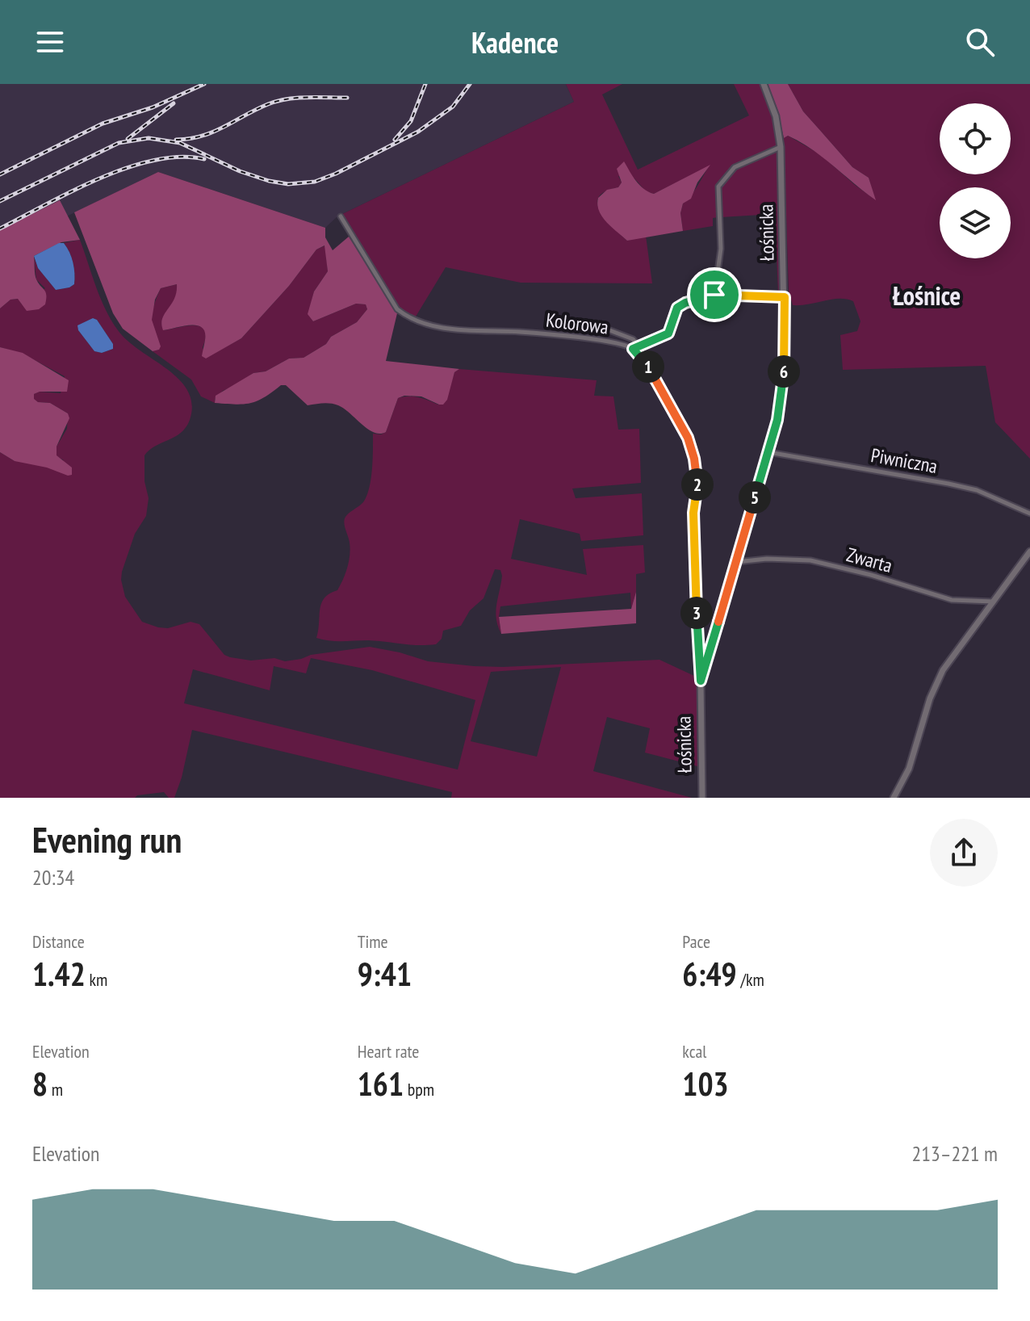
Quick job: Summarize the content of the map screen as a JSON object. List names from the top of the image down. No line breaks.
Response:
{"streets":{"street":["Łośnicka","Kolorowa","Piwniczna","Zwarta"]},"crossings":[["Łośnicka","Kolorowa"],["Łośnicka","Piwniczna"],["Łośnicka","Zwarta"]],"districts":["Łośnice"],"page":{"header":"Kadence","pins":["1","6","2","5","3"],"heading":["Evening run","20:34"],"stats":[["Distance","1.42 km"],["Time","9:41"],["Pace","6:49 /km"],["Elevation","8 m"],["Heart rate","161 bpm"],["kcal","103"]],"chart":["Elevation","213–221 m"]}}
